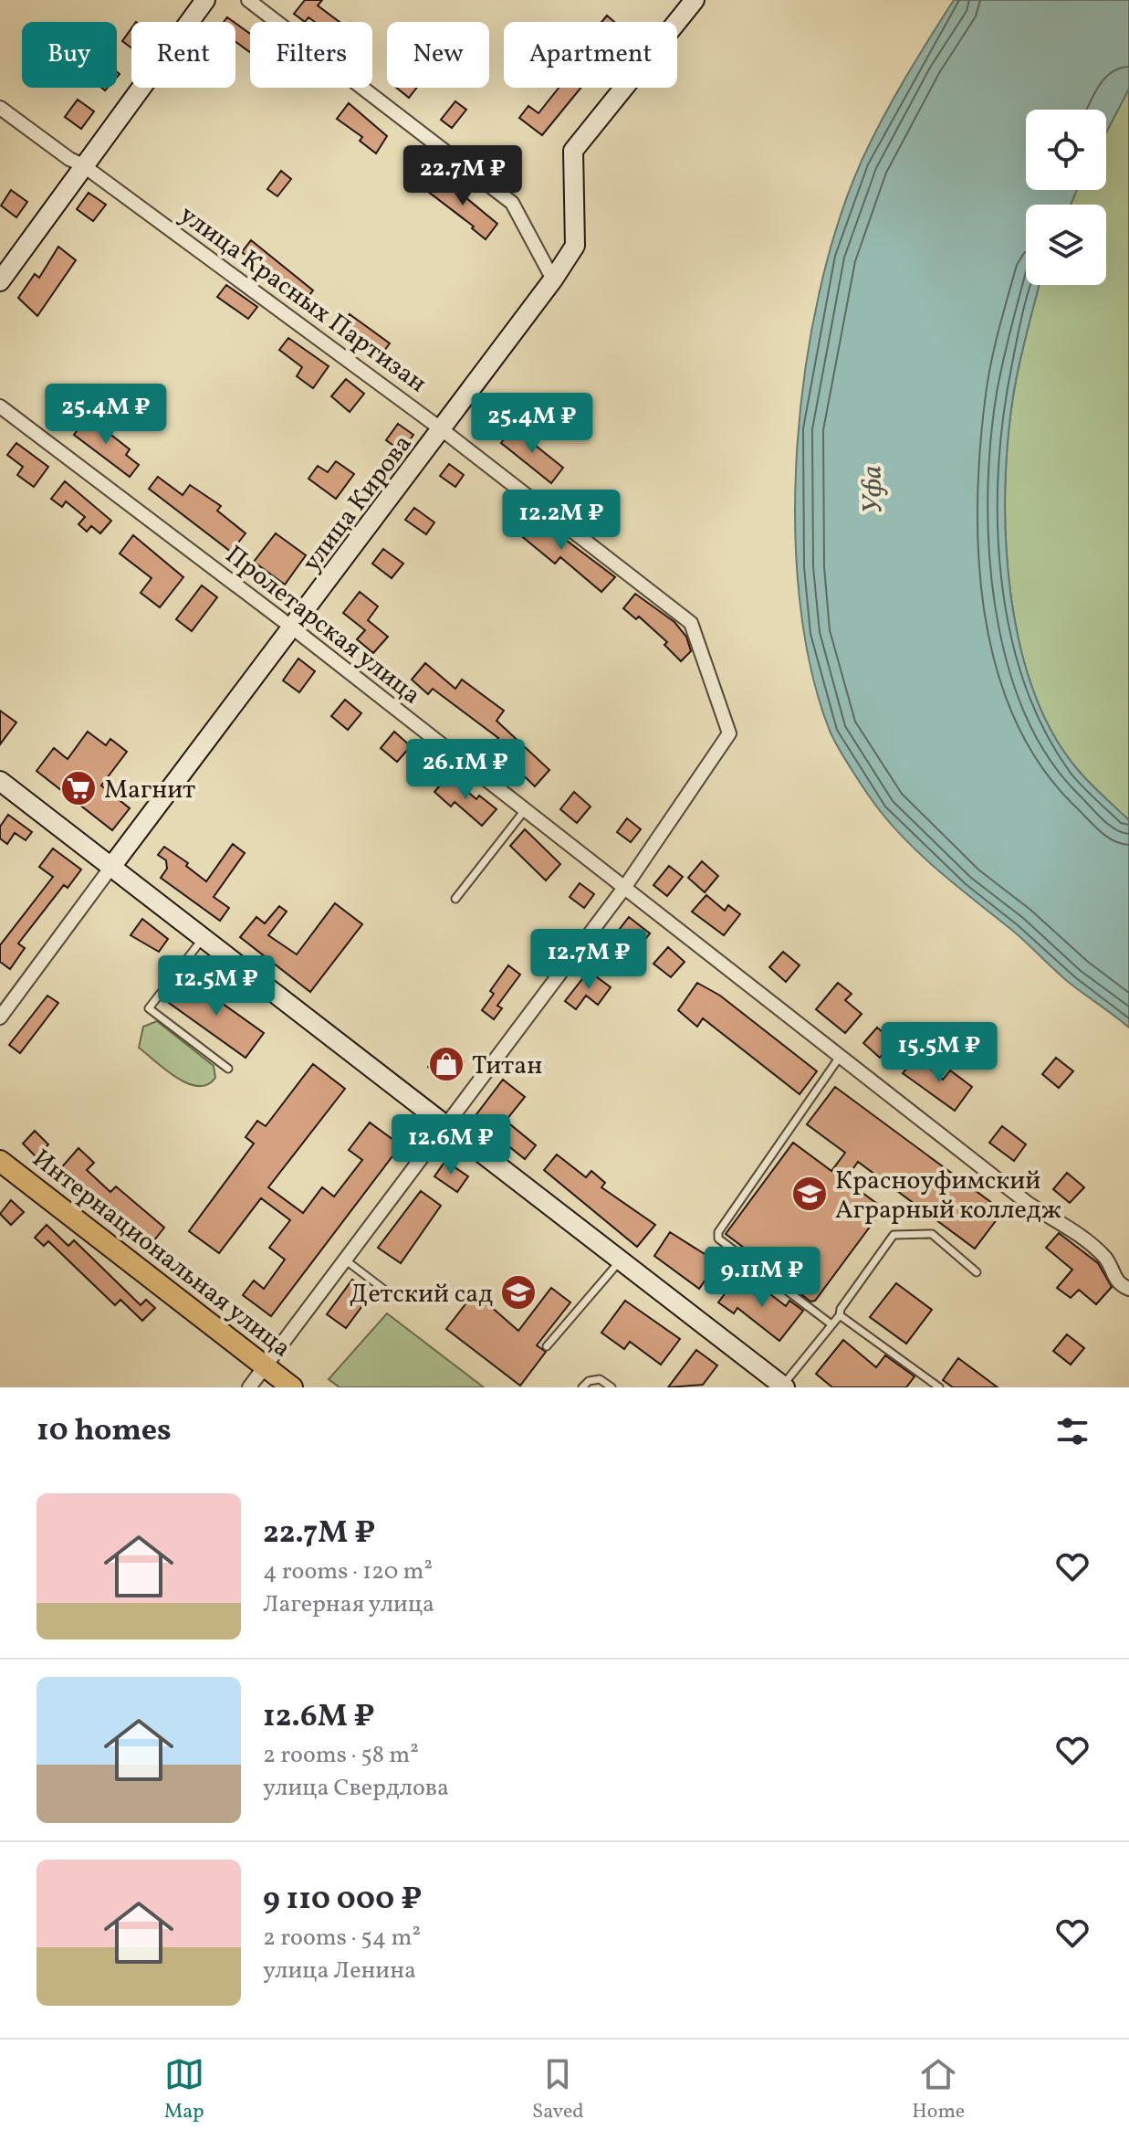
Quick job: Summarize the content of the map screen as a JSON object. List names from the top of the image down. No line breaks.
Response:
{"streets":{"main road":["улица Кирова","Интернациональная улица"],"street":["улица Красных Партизан","Пролетарская улица"]},"crossings":[["улица Красных Партизан","улица Кирова"],["улица Красных Партизан","Пролетарская улица"],["улица Кирова","Пролетарская улица"]],"water":["Уфа"],"places":{"supermarket":["Магнит"],"shop":["Титан"],"school or university":["Красноуфимский Аграрный колледж","Детский сад"]},"page":{"chip":["Buy","Rent","Filters","New","Apartment"],"price":["22.7M ₽","25.4M ₽","25.4M ₽","12.2M ₽","26.1M ₽","12.7M ₽","12.5M ₽","15.5M ₽","12.6M ₽","9.11M ₽"],"heading":"10 homes","list":[{"name":"22.7M ₽","note":"4 rooms · 120 m² · Лагерная улица"},{"name":"12.6M ₽","note":"2 rooms · 58 m² · улица Свердлова"},{"name":"9 110 000 ₽","note":"2 rooms · 54 m² · улица Ленина"}],"tabs":["Map","Saved","Home"]}}
